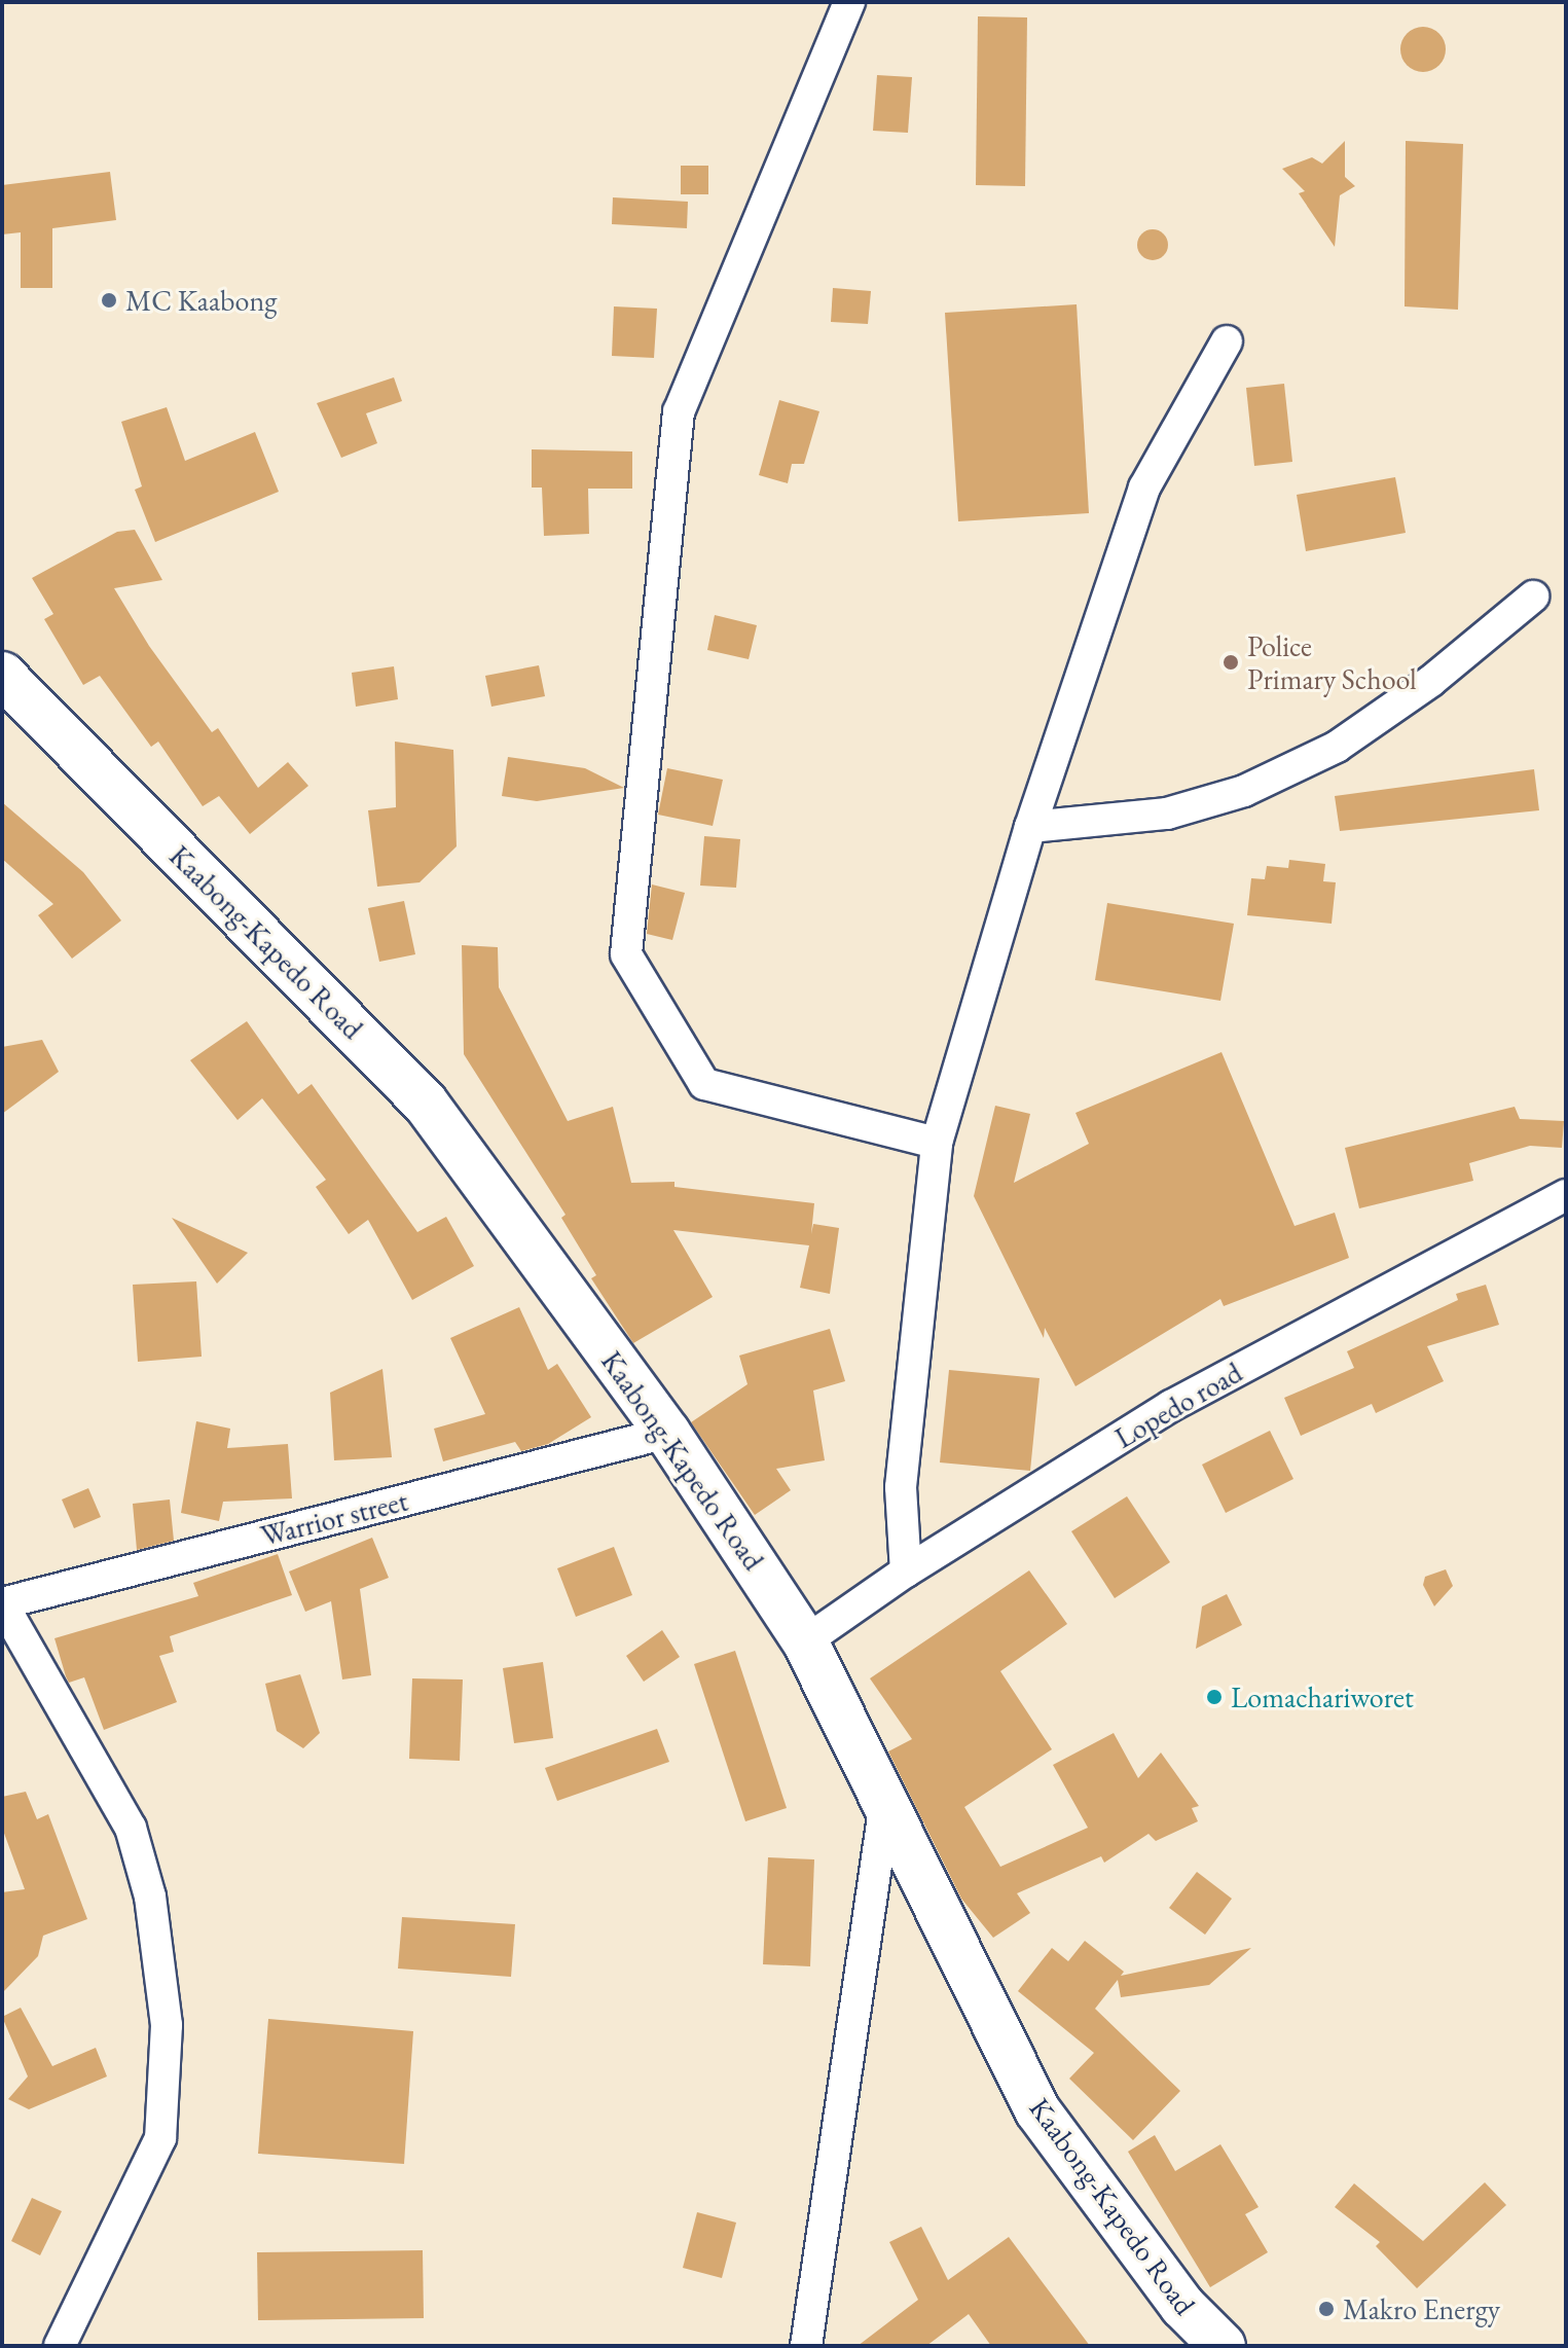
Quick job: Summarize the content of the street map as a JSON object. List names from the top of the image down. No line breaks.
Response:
{"streets":{"main road":["Kaabong-Kapedo Road"],"street":["Lopedo road","Warrior street"]},"crossings":[["Kaabong-Kapedo Road","Lopedo road"],["Kaabong-Kapedo Road","Warrior street"]],"places":["MC Kaabong","Police Primary School","Lomachariworet","Makro Energy"]}
